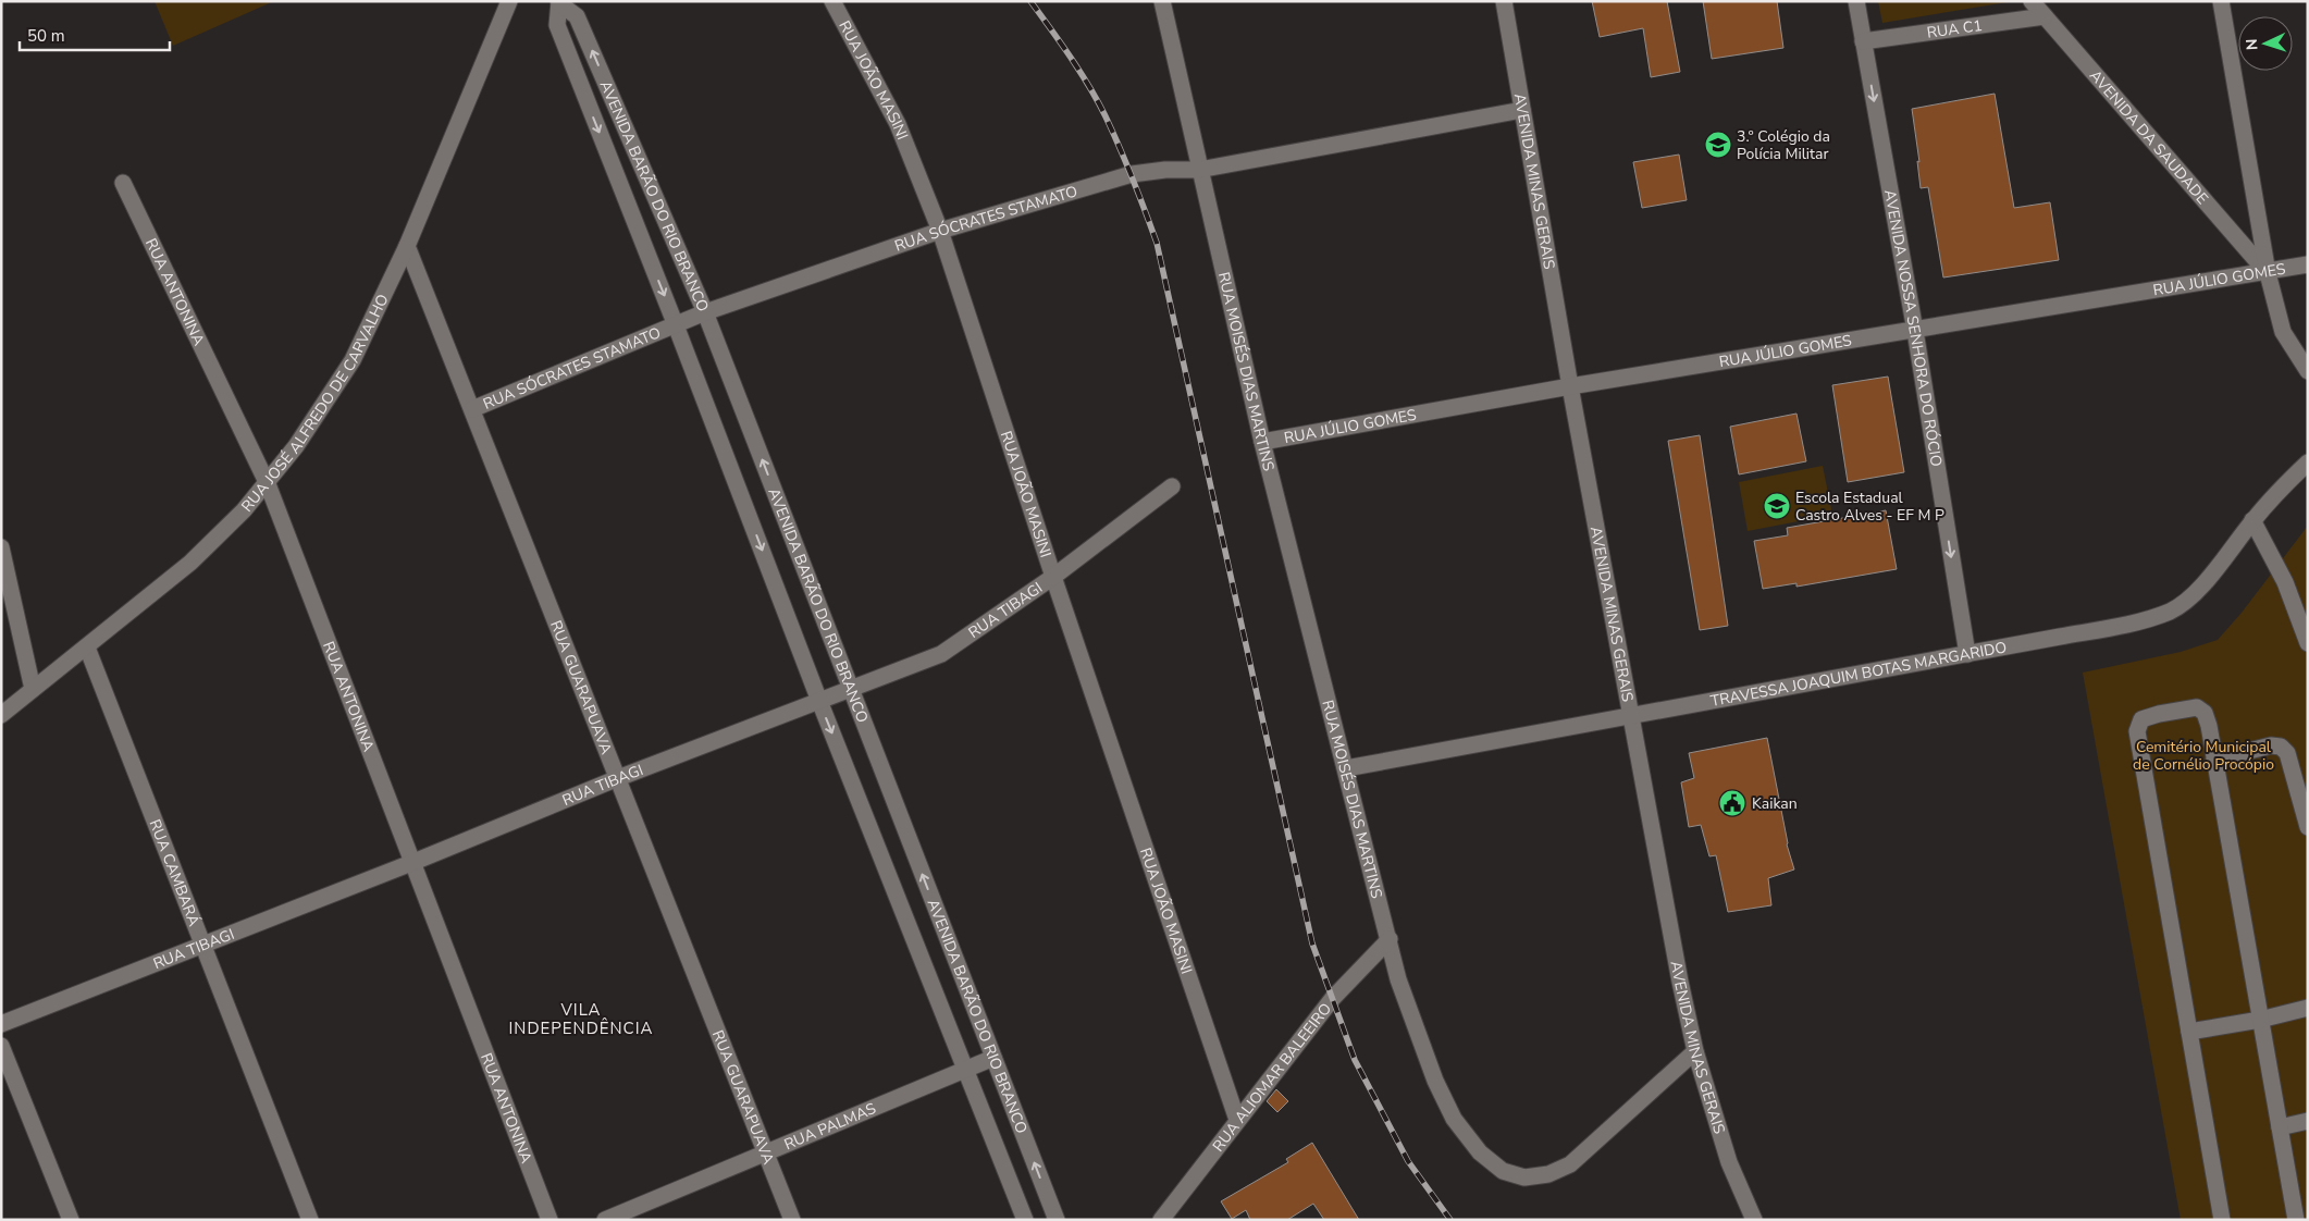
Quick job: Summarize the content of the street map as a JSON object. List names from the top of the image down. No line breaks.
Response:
{"streets":{"street":["RUA C1","RUA JOÃO MASINI","AVENIDA DA SAUDADE","AVENIDA MINAS GERAIS","AVENIDA BARÃO DO RIO BRANCO","RUA SÓCRATES STAMATO","RUA JÚLIO GOMES","RUA ANTONINA","AVENIDA NOSSA SENHORA DO RÓCIO","RUA MOISÉS DIAS MARTINS","RUA JOSÉ ALFREDO DE CARVALHO","RUA TIBAGI","TRAVESSA JOAQUIM BOTAS MARGARIDO","RUA GUARAPUAVA","RUA CAMBARÁ","RUA ALIOMAR BALEEIRO","RUA PALMAS"]},"crossings":[["RUA C1","AVENIDA DA SAUDADE"],["RUA C1","AVENIDA NOSSA SENHORA DO RÓCIO"],["RUA JOÃO MASINI","RUA SÓCRATES STAMATO"],["RUA JOÃO MASINI","RUA TIBAGI"],["RUA JOÃO MASINI","RUA ALIOMAR BALEEIRO"],["AVENIDA DA SAUDADE","RUA JÚLIO GOMES"],["AVENIDA MINAS GERAIS","RUA SÓCRATES STAMATO"],["AVENIDA MINAS GERAIS","RUA JÚLIO GOMES"],["AVENIDA MINAS GERAIS","RUA MOISÉS DIAS MARTINS"],["AVENIDA MINAS GERAIS","TRAVESSA JOAQUIM BOTAS MARGARIDO"],["AVENIDA BARÃO DO RIO BRANCO","RUA SÓCRATES STAMATO"],["AVENIDA BARÃO DO RIO BRANCO","RUA TIBAGI"],["AVENIDA BARÃO DO RIO BRANCO","RUA PALMAS"],["RUA SÓCRATES STAMATO","RUA MOISÉS DIAS MARTINS"],["RUA SÓCRATES STAMATO","RUA GUARAPUAVA"],["RUA JÚLIO GOMES","AVENIDA NOSSA SENHORA DO RÓCIO"],["RUA JÚLIO GOMES","RUA MOISÉS DIAS MARTINS"],["RUA ANTONINA","RUA JOSÉ ALFREDO DE CARVALHO"],["RUA ANTONINA","RUA TIBAGI"],["AVENIDA NOSSA SENHORA DO RÓCIO","TRAVESSA JOAQUIM BOTAS MARGARIDO"],["RUA MOISÉS DIAS MARTINS","TRAVESSA JOAQUIM BOTAS MARGARIDO"],["RUA MOISÉS DIAS MARTINS","RUA ALIOMAR BALEEIRO"],["RUA JOSÉ ALFREDO DE CARVALHO","RUA GUARAPUAVA"],["RUA JOSÉ ALFREDO DE CARVALHO","RUA CAMBARÁ"],["RUA TIBAGI","RUA GUARAPUAVA"],["RUA TIBAGI","RUA CAMBARÁ"],["RUA GUARAPUAVA","RUA PALMAS"]],"one_way":["AVENIDA NOSSA SENHORA DO RÓCIO"],"districts":["VILA INDEPENDÊNCIA"],"parks":["Cemitério Municipal de Cornélio Procópio"],"places":{"school or university":["3.º Colégio da Polícia Militar","Escola Estadual Castro Alves - EF M P"],"public building":["Kaikan"]},"scale_bar":"50 m","north":"left"}
